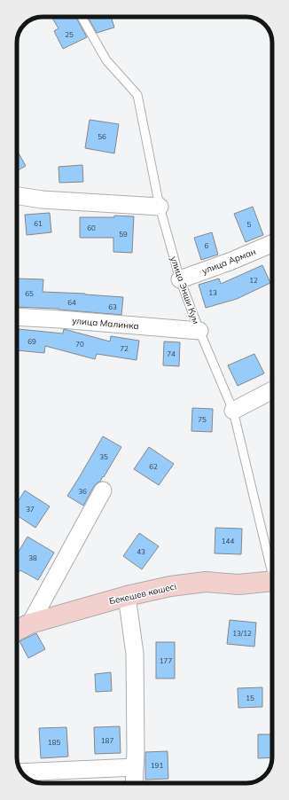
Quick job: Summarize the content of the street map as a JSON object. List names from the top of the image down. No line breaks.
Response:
{"streets":{"main road":["Бекешев көшесі"],"street":["улица Арман","улица Малинка"],"lane":["улица Энши Кум"]},"crossings":[["улица Арман","улица Энши Кум"],["улица Энши Кум","улица Малинка"]],"house_numbers":["25","56","61","5","60","59","6","12","13","65","64","63","69","70","72","74","75","35","62","36","37","144","43","38","13/12","177","15","187","185","191"]}
